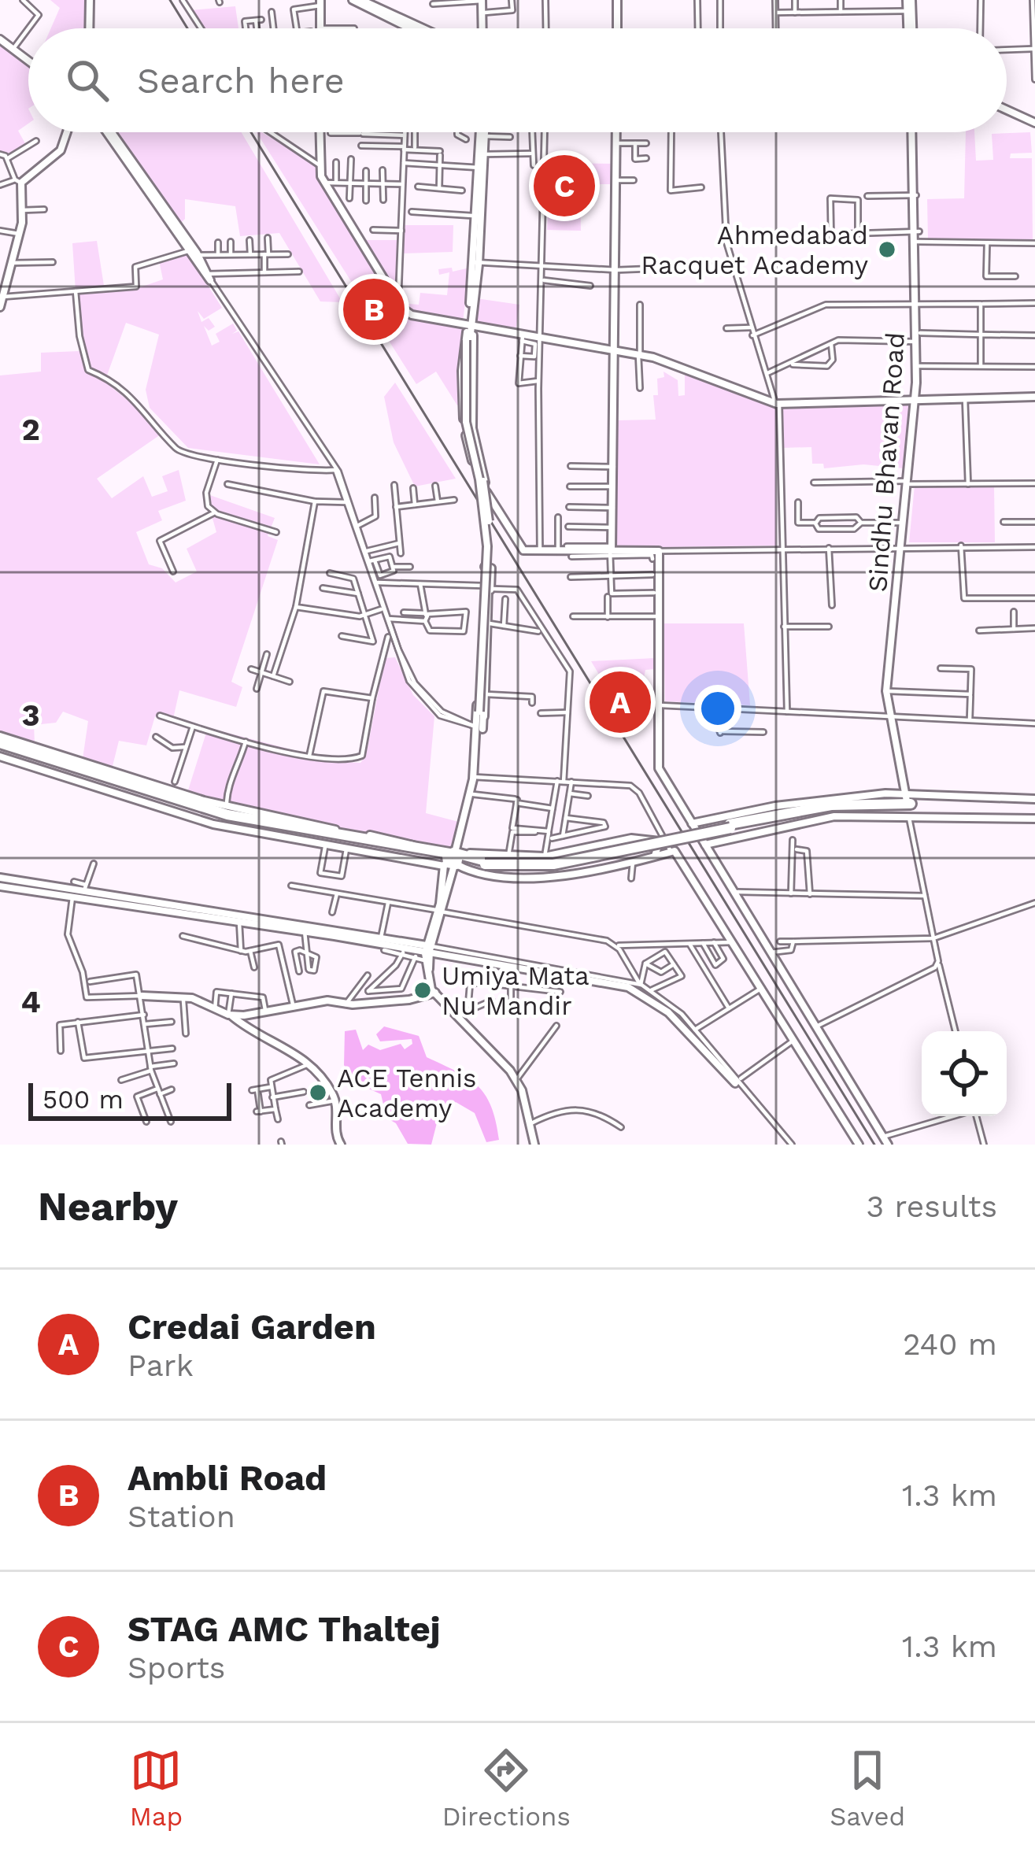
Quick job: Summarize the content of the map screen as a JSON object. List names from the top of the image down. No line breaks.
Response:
{"streets":{"street":["Sindhu Bhavan Road"]},"places":["Ahmedabad Racquet Academy","Umiya Mata Nu Mandir","ACE Tennis Academy"],"scale_bar":"500 m","page":{"search":"Search here","pins":["C","B","A"],"scale":"500 m","heading":["Nearby","3 results"],"list":[{"mark":"A","name":"Credai Garden","note":"Park","value":"240 m"},{"mark":"B","name":"Ambli Road","note":"Station","value":"1.3 km"},{"mark":"C","name":"STAG AMC Thaltej","note":"Sports","value":"1.3 km"}],"nav":["Map","Directions","Saved"]},"grid":{"rows":["2","3","4"]}}
